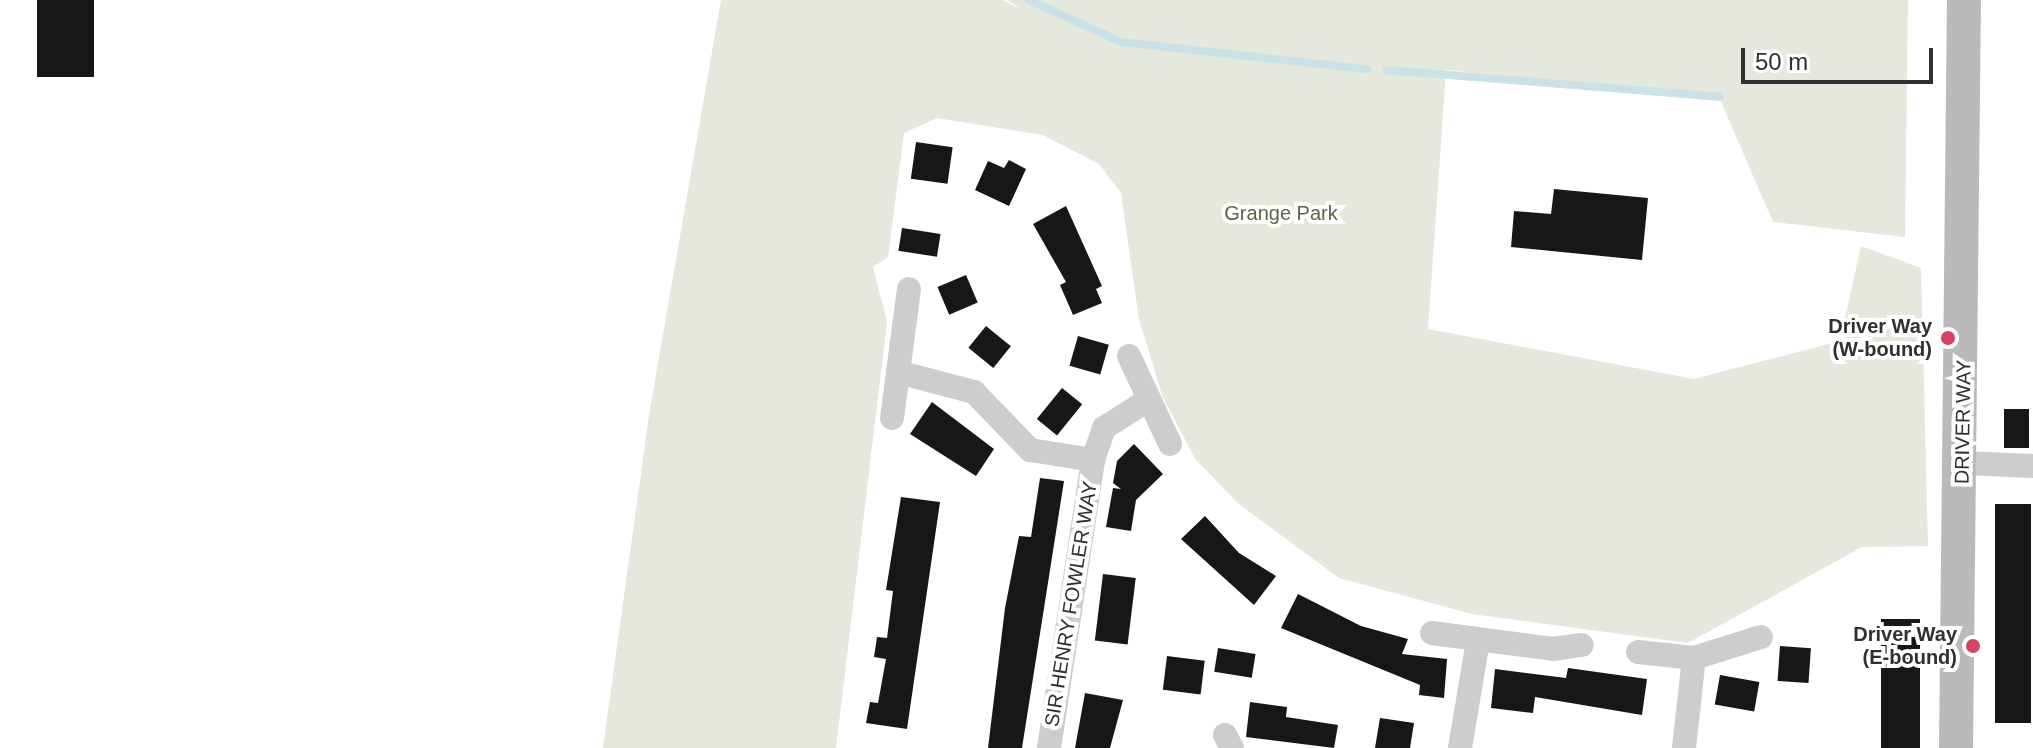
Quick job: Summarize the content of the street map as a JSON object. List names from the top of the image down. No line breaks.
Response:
{"streets":{"main road":["DRIVER WAY"],"street":["SIR HENRY FOWLER WAY"]},"parks":["Grange Park"],"places":["Driver Way (W-bound)","Driver Way (E-bound)"],"scale_bar":"50 m"}
